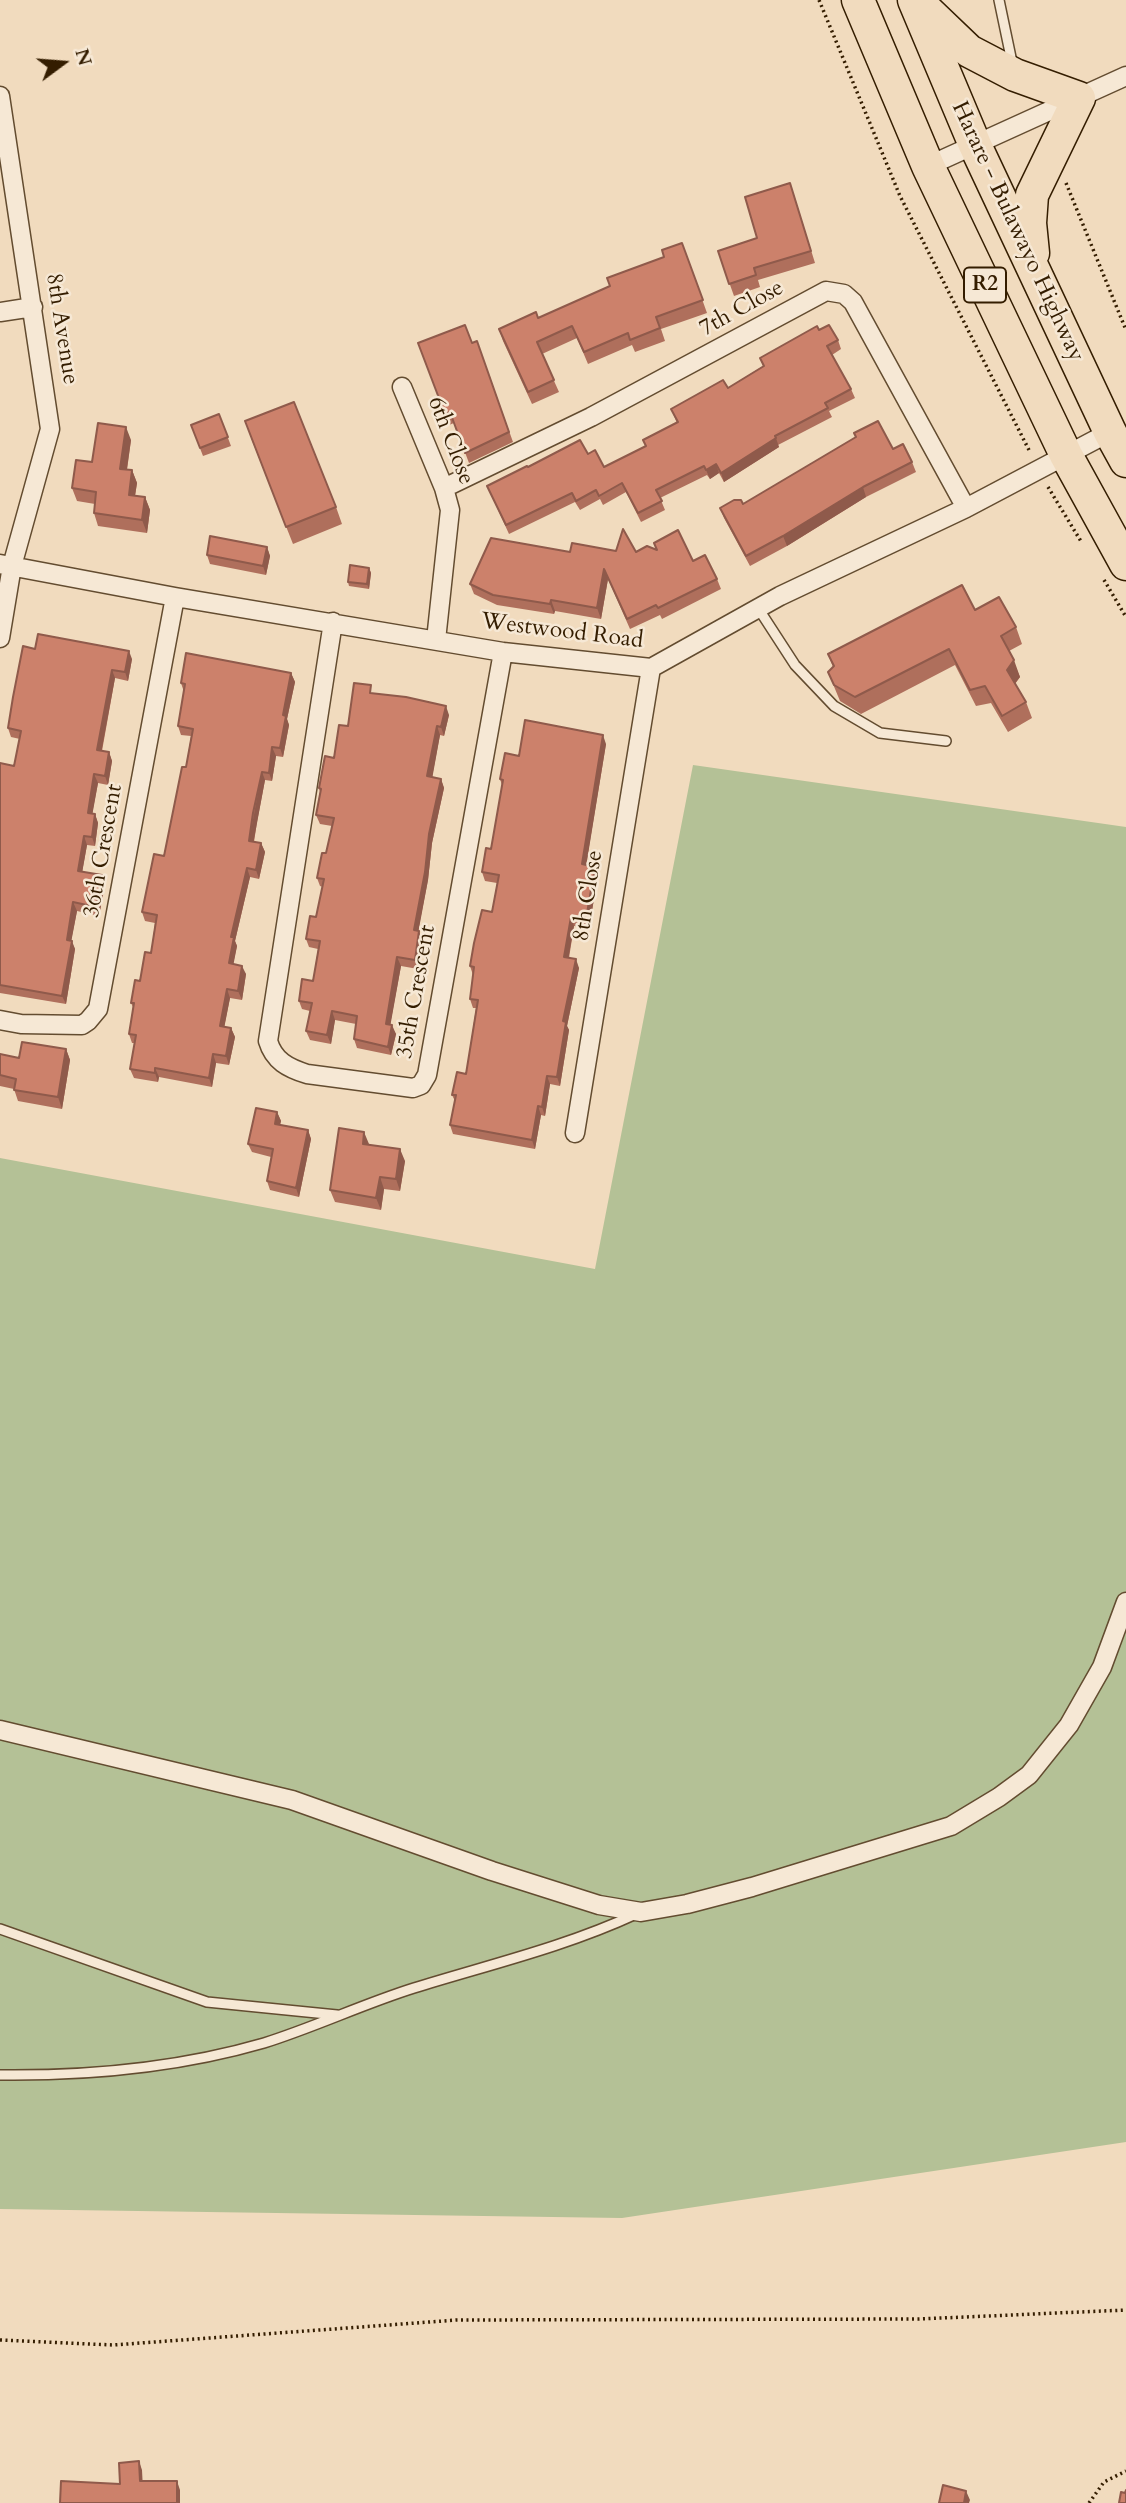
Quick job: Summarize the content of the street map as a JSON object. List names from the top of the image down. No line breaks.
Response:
{"streets":{"highway":["Harare - Bulawayo Highway","R2"],"street":["7th Close","8th Avenue","6th Close","Westwood Road","36th Crescent","8th Close","35th Crescent"]},"crossings":[["Harare - Bulawayo Highway","Westwood Road"],["R2","Westwood Road"],["7th Close","6th Close"],["7th Close","Westwood Road"],["8th Avenue","Westwood Road"],["6th Close","Westwood Road"],["Westwood Road","36th Crescent"],["Westwood Road","8th Close"],["Westwood Road","35th Crescent"]],"north":"right"}
